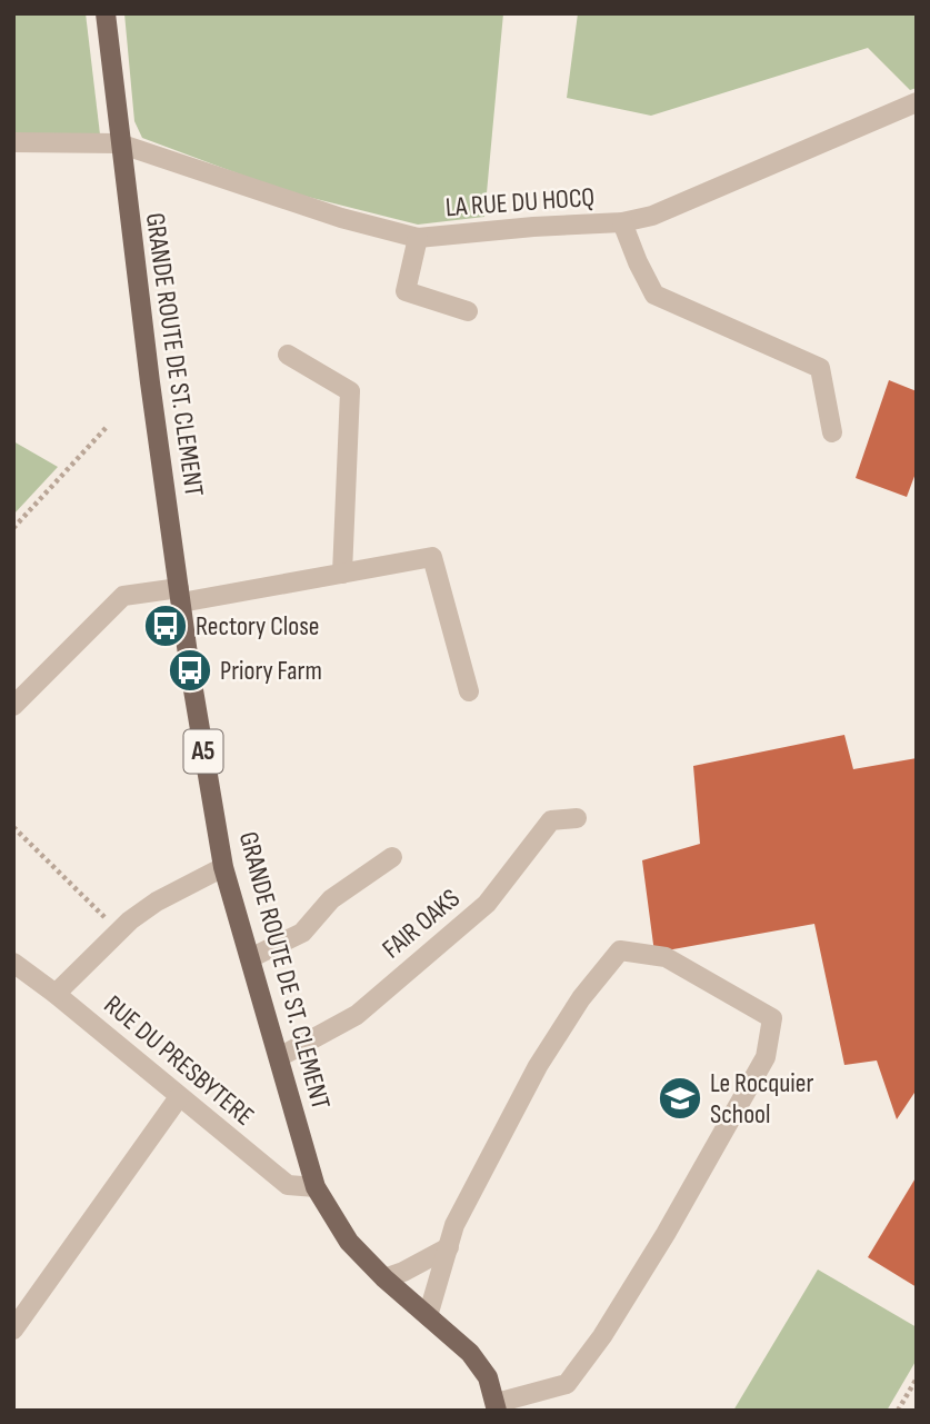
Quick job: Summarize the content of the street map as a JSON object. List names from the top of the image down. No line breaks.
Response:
{"streets":{"main road":["GRANDE ROUTE DE ST. CLEMENT","A5"],"street":["LA RUE DU HOCQ","FAIR OAKS","RUE DU PRESBYTERE"]},"crossings":[["LA RUE DU HOCQ","GRANDE ROUTE DE ST. CLEMENT"],["GRANDE ROUTE DE ST. CLEMENT","FAIR OAKS"],["GRANDE ROUTE DE ST. CLEMENT","RUE DU PRESBYTERE"]],"places":{"bus stop":["Rectory Close","Priory Farm"],"school or university":["Le Rocquier School"]}}
